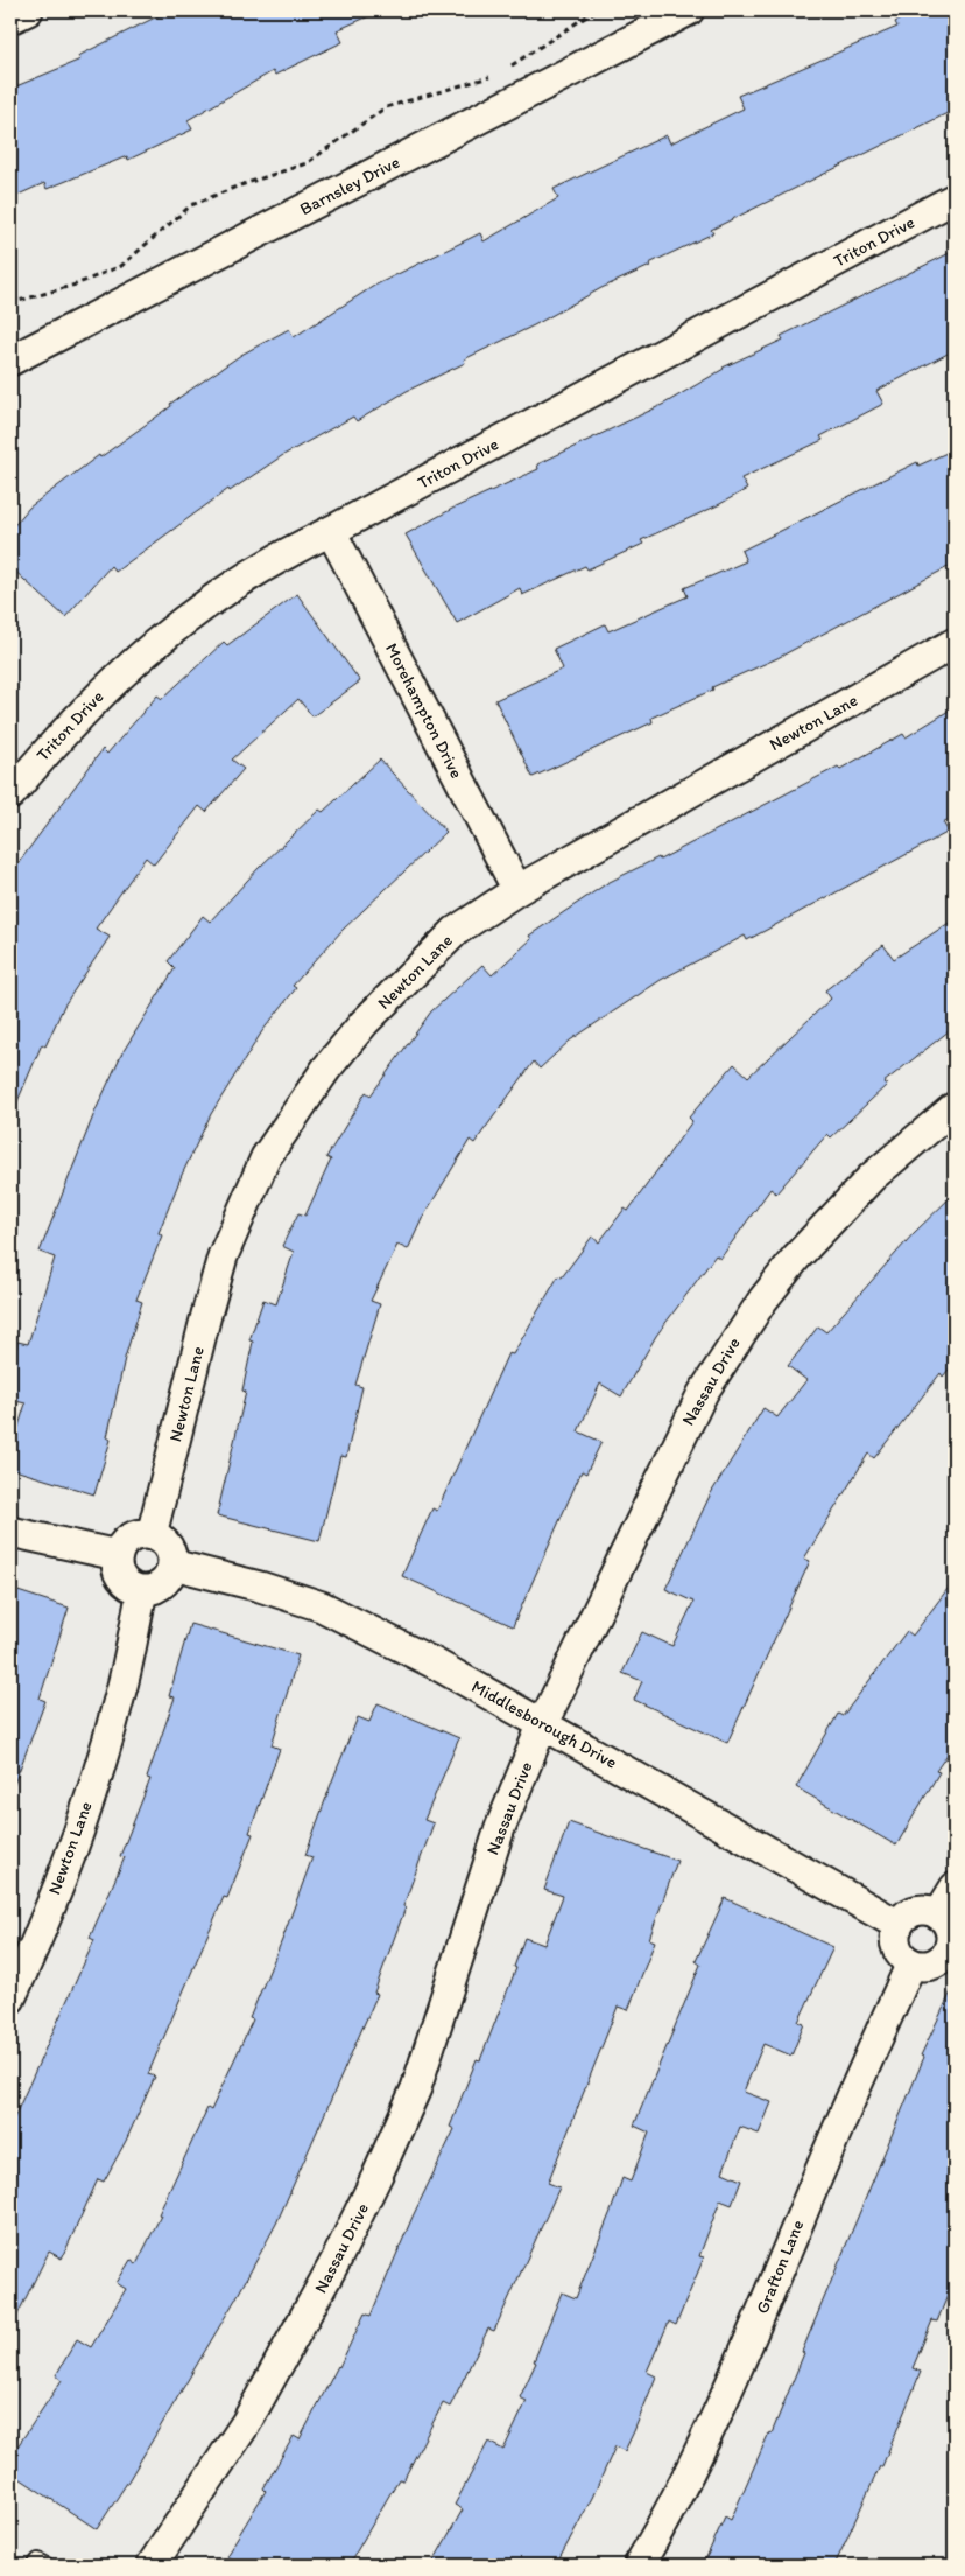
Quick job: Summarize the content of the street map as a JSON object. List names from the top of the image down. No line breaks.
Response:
{"streets":{"street":["Barnsley Drive","Triton Drive","Morehampton Drive","Newton Lane","Nassau Drive","Middlesborough Drive","Grafton Lane"]},"crossings":[["Triton Drive","Morehampton Drive"],["Morehampton Drive","Newton Lane"],["Newton Lane","Middlesborough Drive"],["Nassau Drive","Middlesborough Drive"],["Middlesborough Drive","Grafton Lane"]]}
